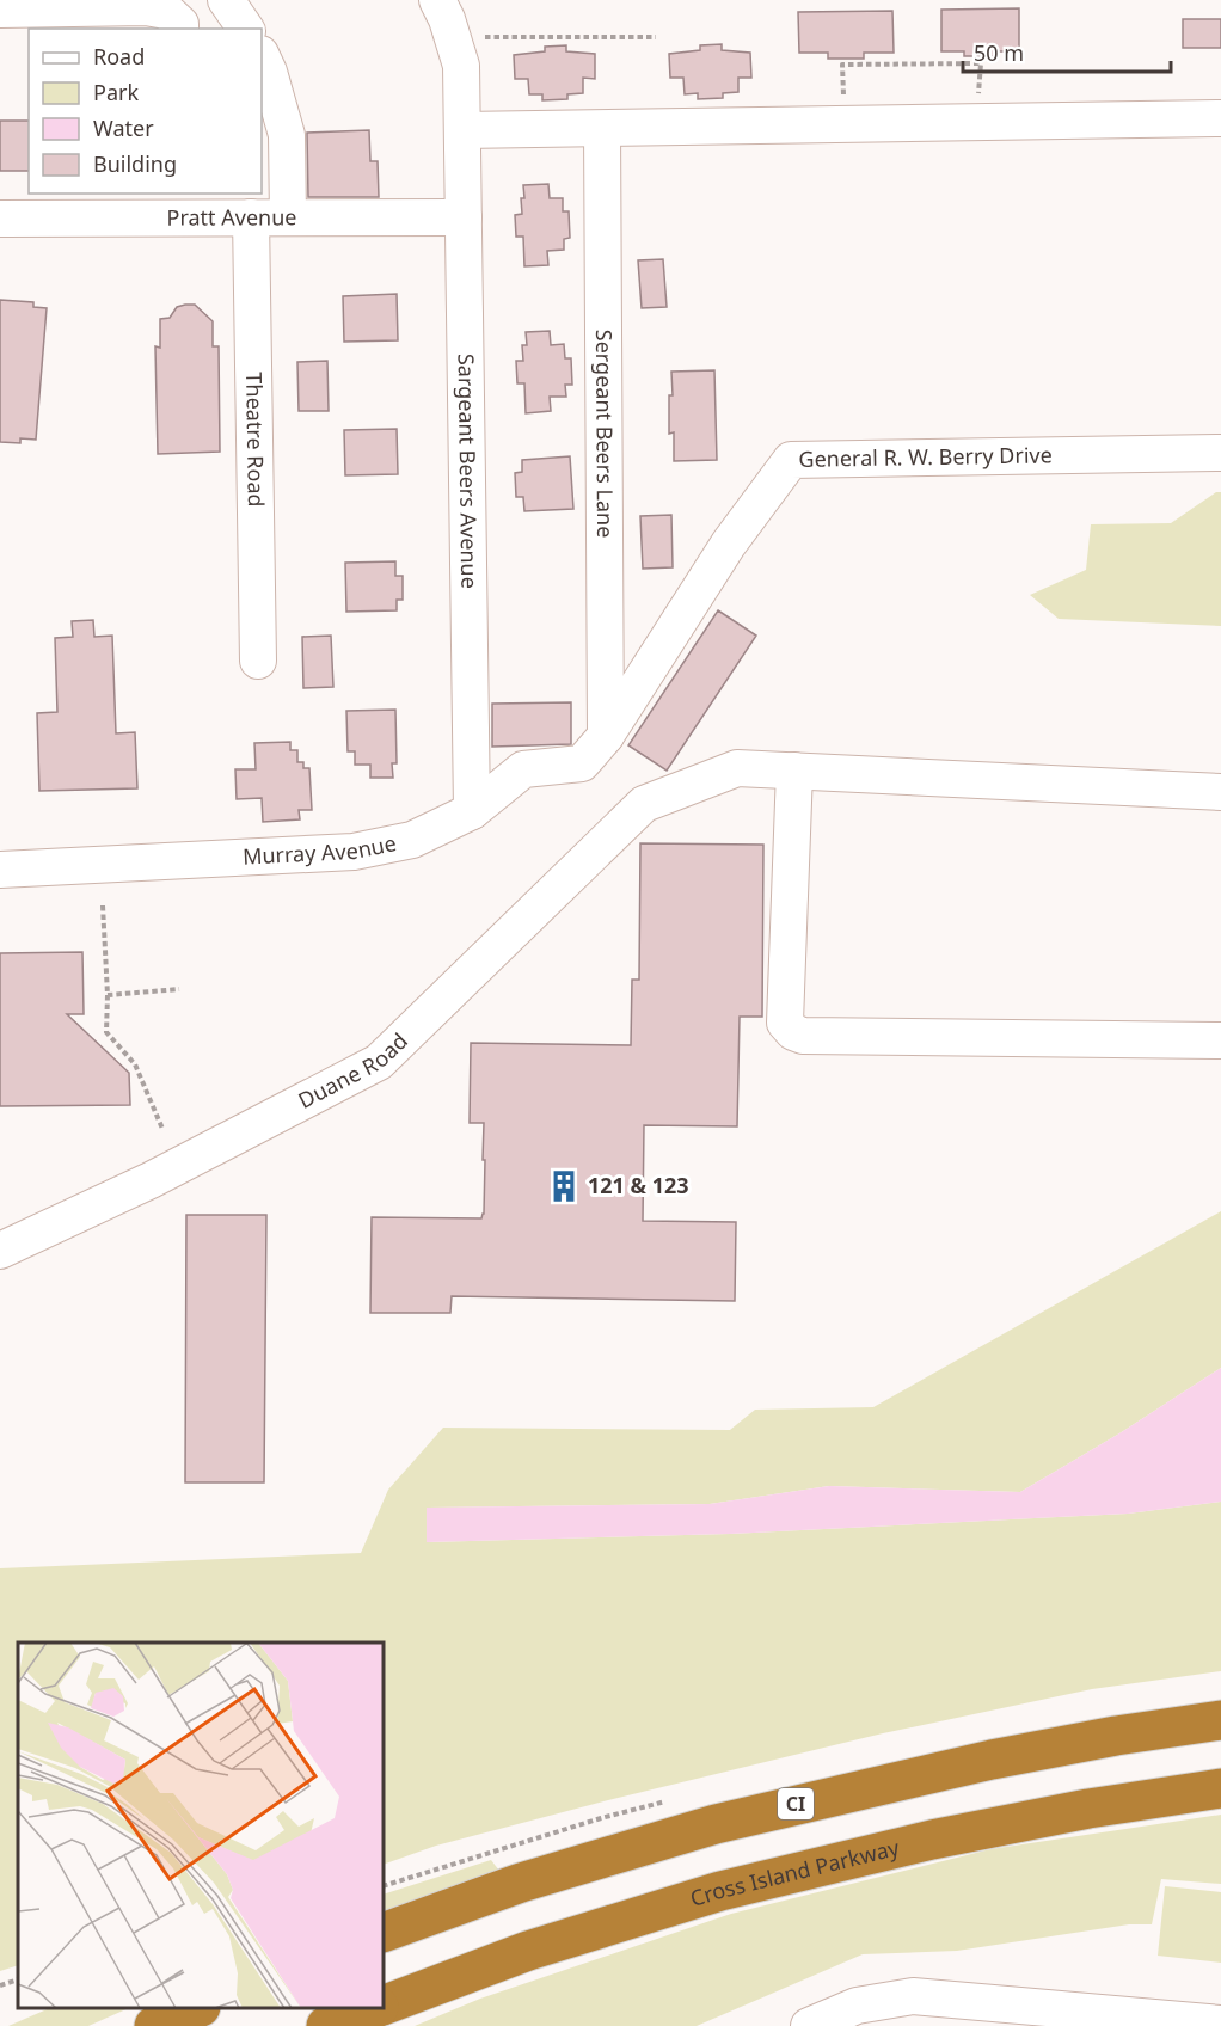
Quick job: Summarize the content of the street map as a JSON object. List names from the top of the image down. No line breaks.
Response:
{"streets":{"highway":["CI","Cross Island Parkway"],"street":["Pratt Avenue","Sergeant Beers Lane","Theatre Road","General R. W. Berry Drive","Sargeant Beers Avenue","Murray Avenue","Duane Road"]},"crossings":[["Pratt Avenue","Theatre Road"],["Pratt Avenue","Sargeant Beers Avenue"],["Sergeant Beers Lane","General R. W. Berry Drive"],["Sergeant Beers Lane","Murray Avenue"],["General R. W. Berry Drive","Murray Avenue"],["Sargeant Beers Avenue","Murray Avenue"]],"places":{"building":["121 & 123"]},"legend":["Road","Park","Water","Building"],"scale_bar":"50 m"}
